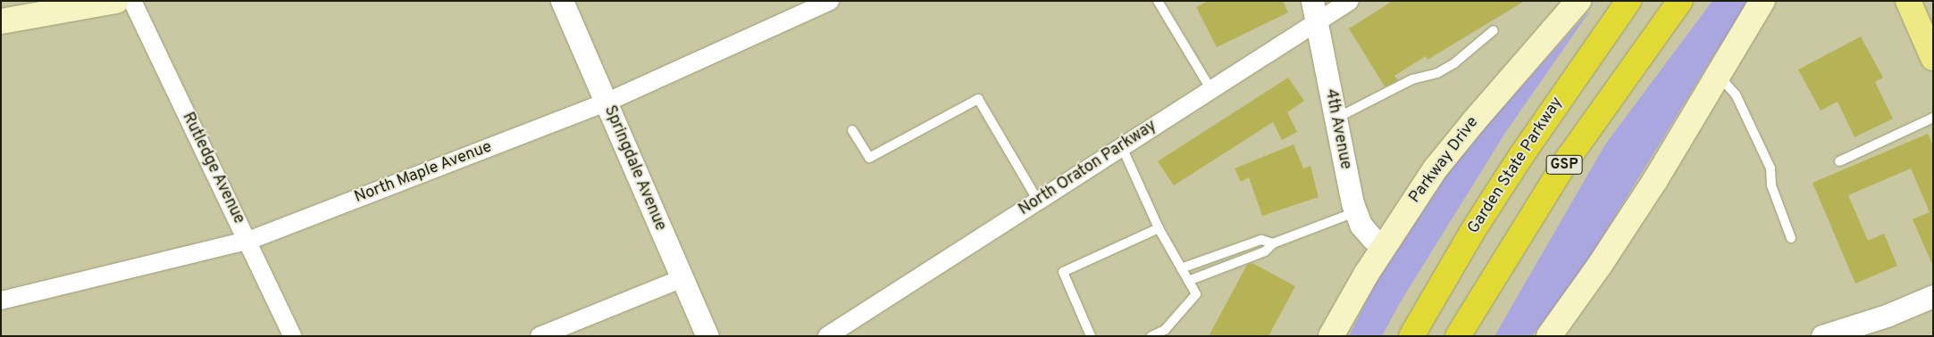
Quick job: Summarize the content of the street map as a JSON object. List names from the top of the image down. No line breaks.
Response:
{"streets":{"highway":["GSP","Garden State Parkway"],"main road":["Parkway Drive"],"street":["4th Avenue","Rutledge Avenue","Springdale Avenue","North Oraton Parkway","North Maple Avenue"]},"crossings":[["4th Avenue","Parkway Drive"],["4th Avenue","North Oraton Parkway"],["Rutledge Avenue","North Maple Avenue"],["Springdale Avenue","North Maple Avenue"]]}
